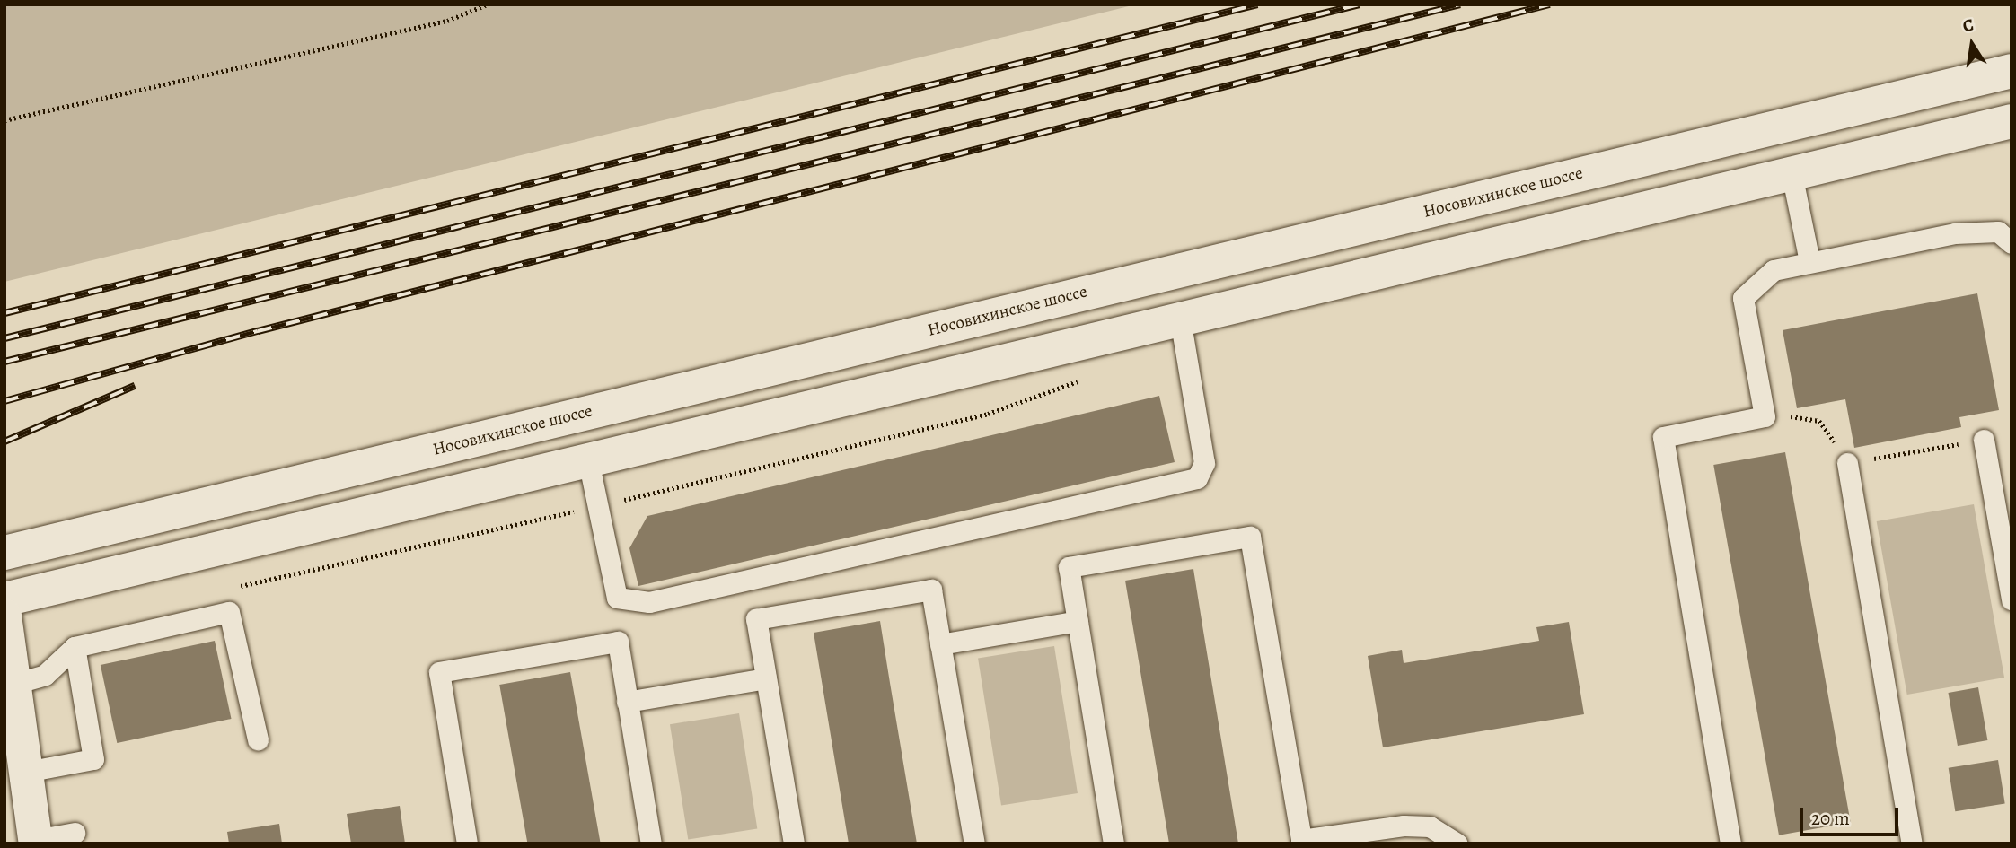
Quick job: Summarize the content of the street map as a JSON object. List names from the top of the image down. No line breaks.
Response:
{"streets":{"main road":["Носовихинское шоссе"]},"scale_bar":"20 m","north":"top"}
